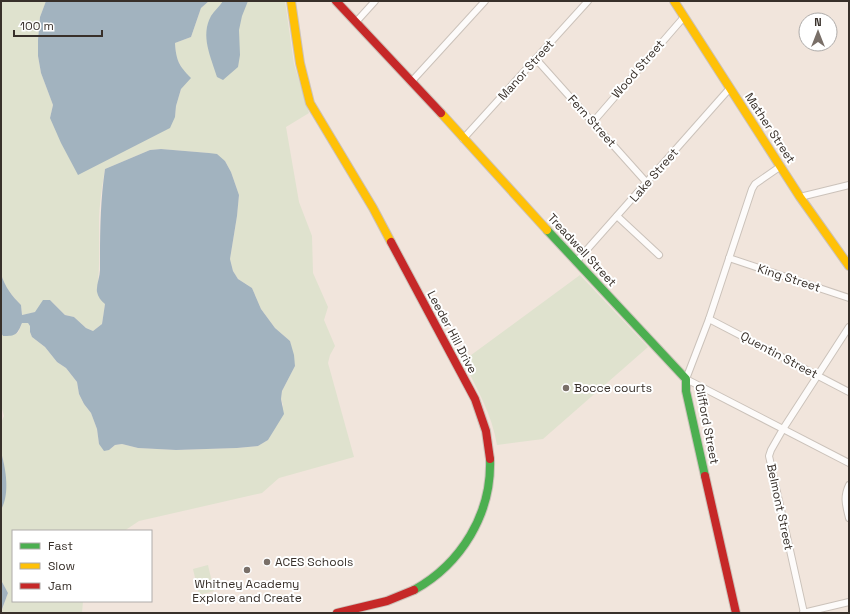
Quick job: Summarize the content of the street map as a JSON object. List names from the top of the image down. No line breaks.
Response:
{"streets":{"street":["Wood Street","Manor Street","Fern Street","Mather Street","Lake Street","Treadwell Street","King Street","Leeder Hill Drive","Quentin Street","Clifford Street","Belmont Street"]},"crossings":[["Wood Street","Fern Street"],["Wood Street","Mather Street"],["Manor Street","Fern Street"],["Manor Street","Treadwell Street"],["Fern Street","Lake Street"],["Mather Street","Lake Street"],["Mather Street","Clifford Street"],["Lake Street","Treadwell Street"],["Treadwell Street","Clifford Street"],["Treadwell Street","Belmont Street"],["King Street","Clifford Street"],["Quentin Street","Clifford Street"],["Quentin Street","Belmont Street"]],"places":["Bocce courts","ACES Schools","Whitney Academy Explore and Create"],"legend":["Fast","Slow","Jam"],"scale_bar":"100 m","north":"top"}
